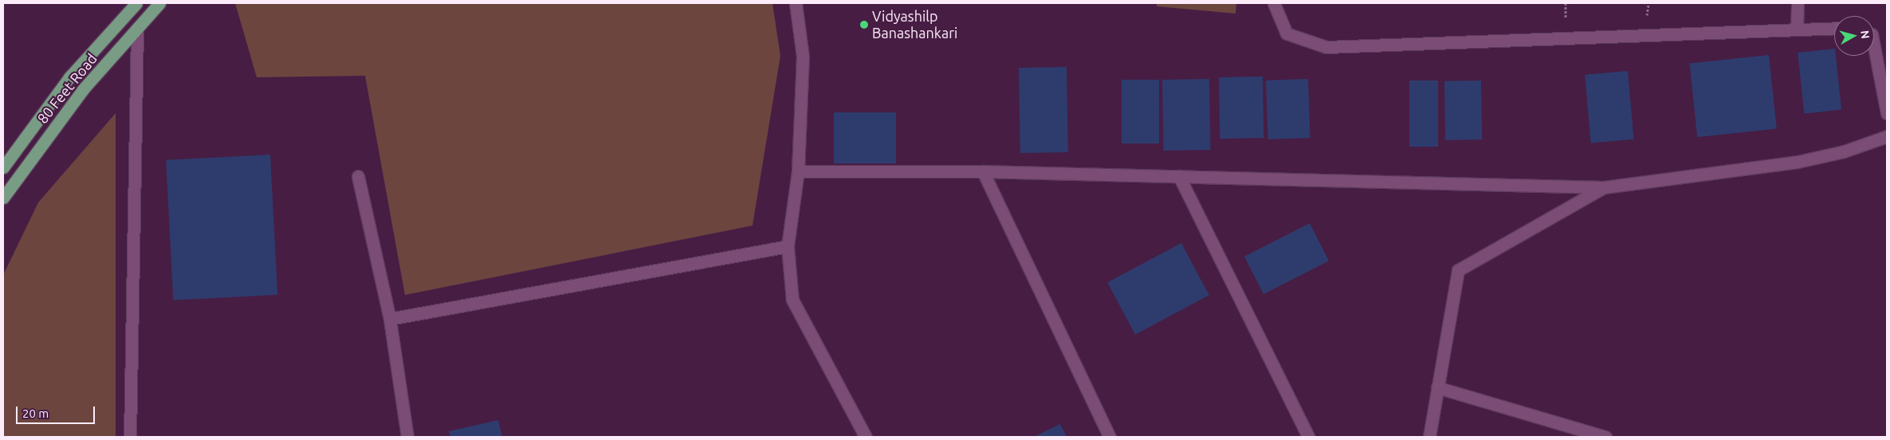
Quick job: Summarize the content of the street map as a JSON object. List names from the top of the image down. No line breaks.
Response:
{"streets":{"main road":["80 Feet Road"]},"places":["Vidyashilp Banashankari"],"scale_bar":"20 m","north":"right"}
